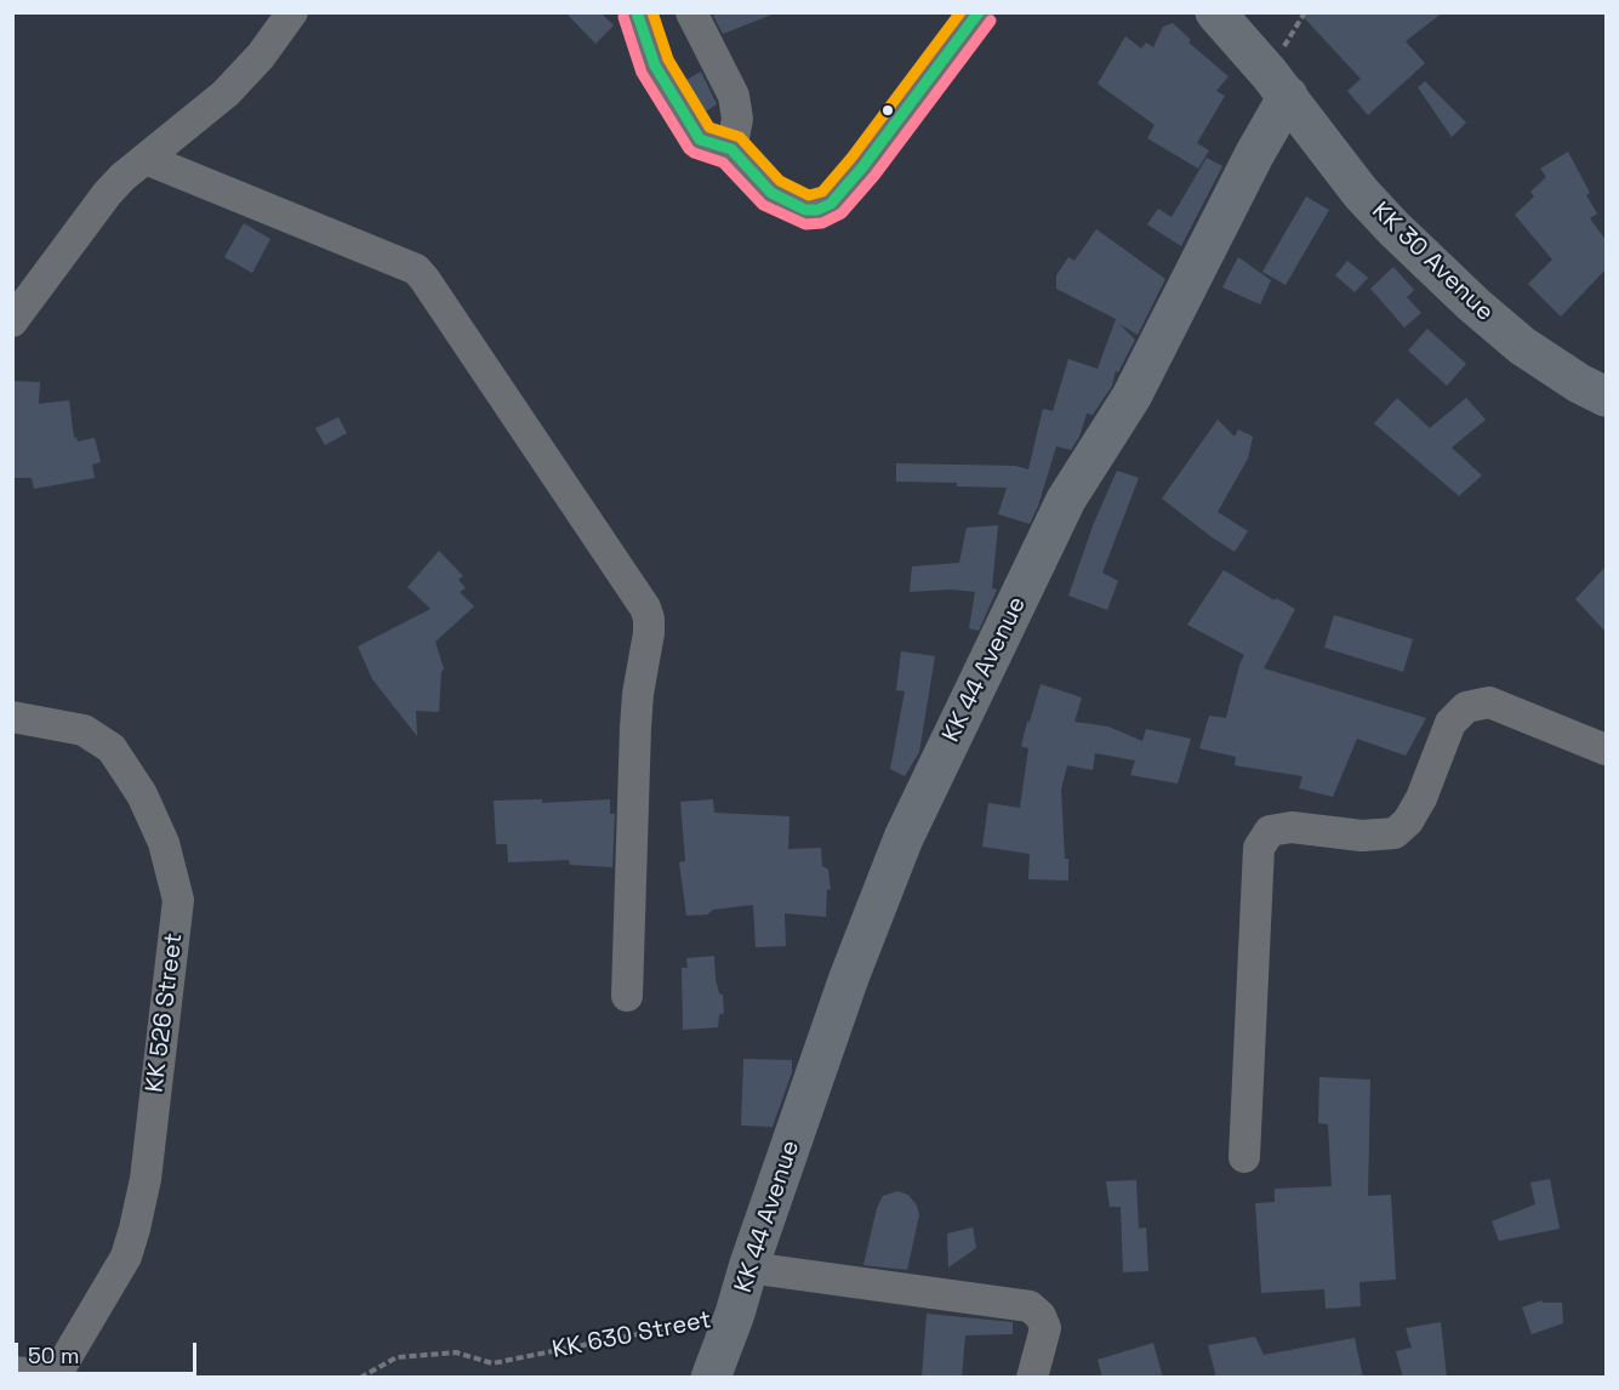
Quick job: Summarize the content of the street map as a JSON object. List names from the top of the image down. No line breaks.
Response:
{"streets":{"main road":["KK 30 Avenue","KK 44 Avenue"],"street":["KK 526 Street"],"path":["KK 630 Street"]},"crossings":[["KK 30 Avenue","KK 44 Avenue"],["KK 44 Avenue","KK 630 Street"]],"scale_bar":"50 m"}
